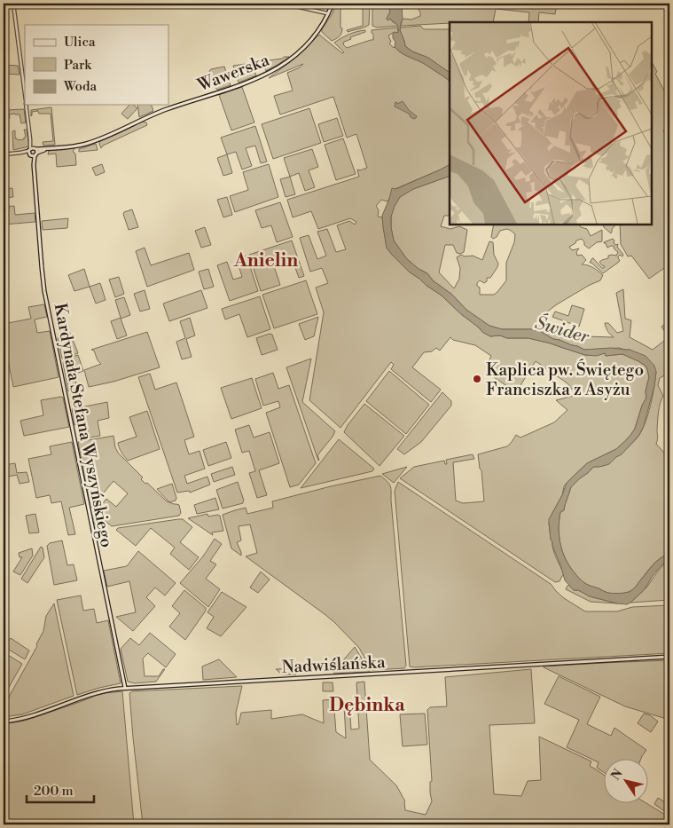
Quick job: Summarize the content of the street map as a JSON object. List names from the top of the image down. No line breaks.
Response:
{"streets":{"main road":["Wawerska","Kardynała Stefana Wyszyńskiego","Nadwiślańska"]},"crossings":[["Wawerska","Kardynała Stefana Wyszyńskiego"],["Kardynała Stefana Wyszyńskiego","Nadwiślańska"]],"districts":["Anielin","Dębinka"],"water":["Świder"],"places":["Kaplica pw. Świętego Franciszka z Asyżu"],"legend":["Ulica","Park","Woda"],"scale_bar":"200 m","north":"top left"}
